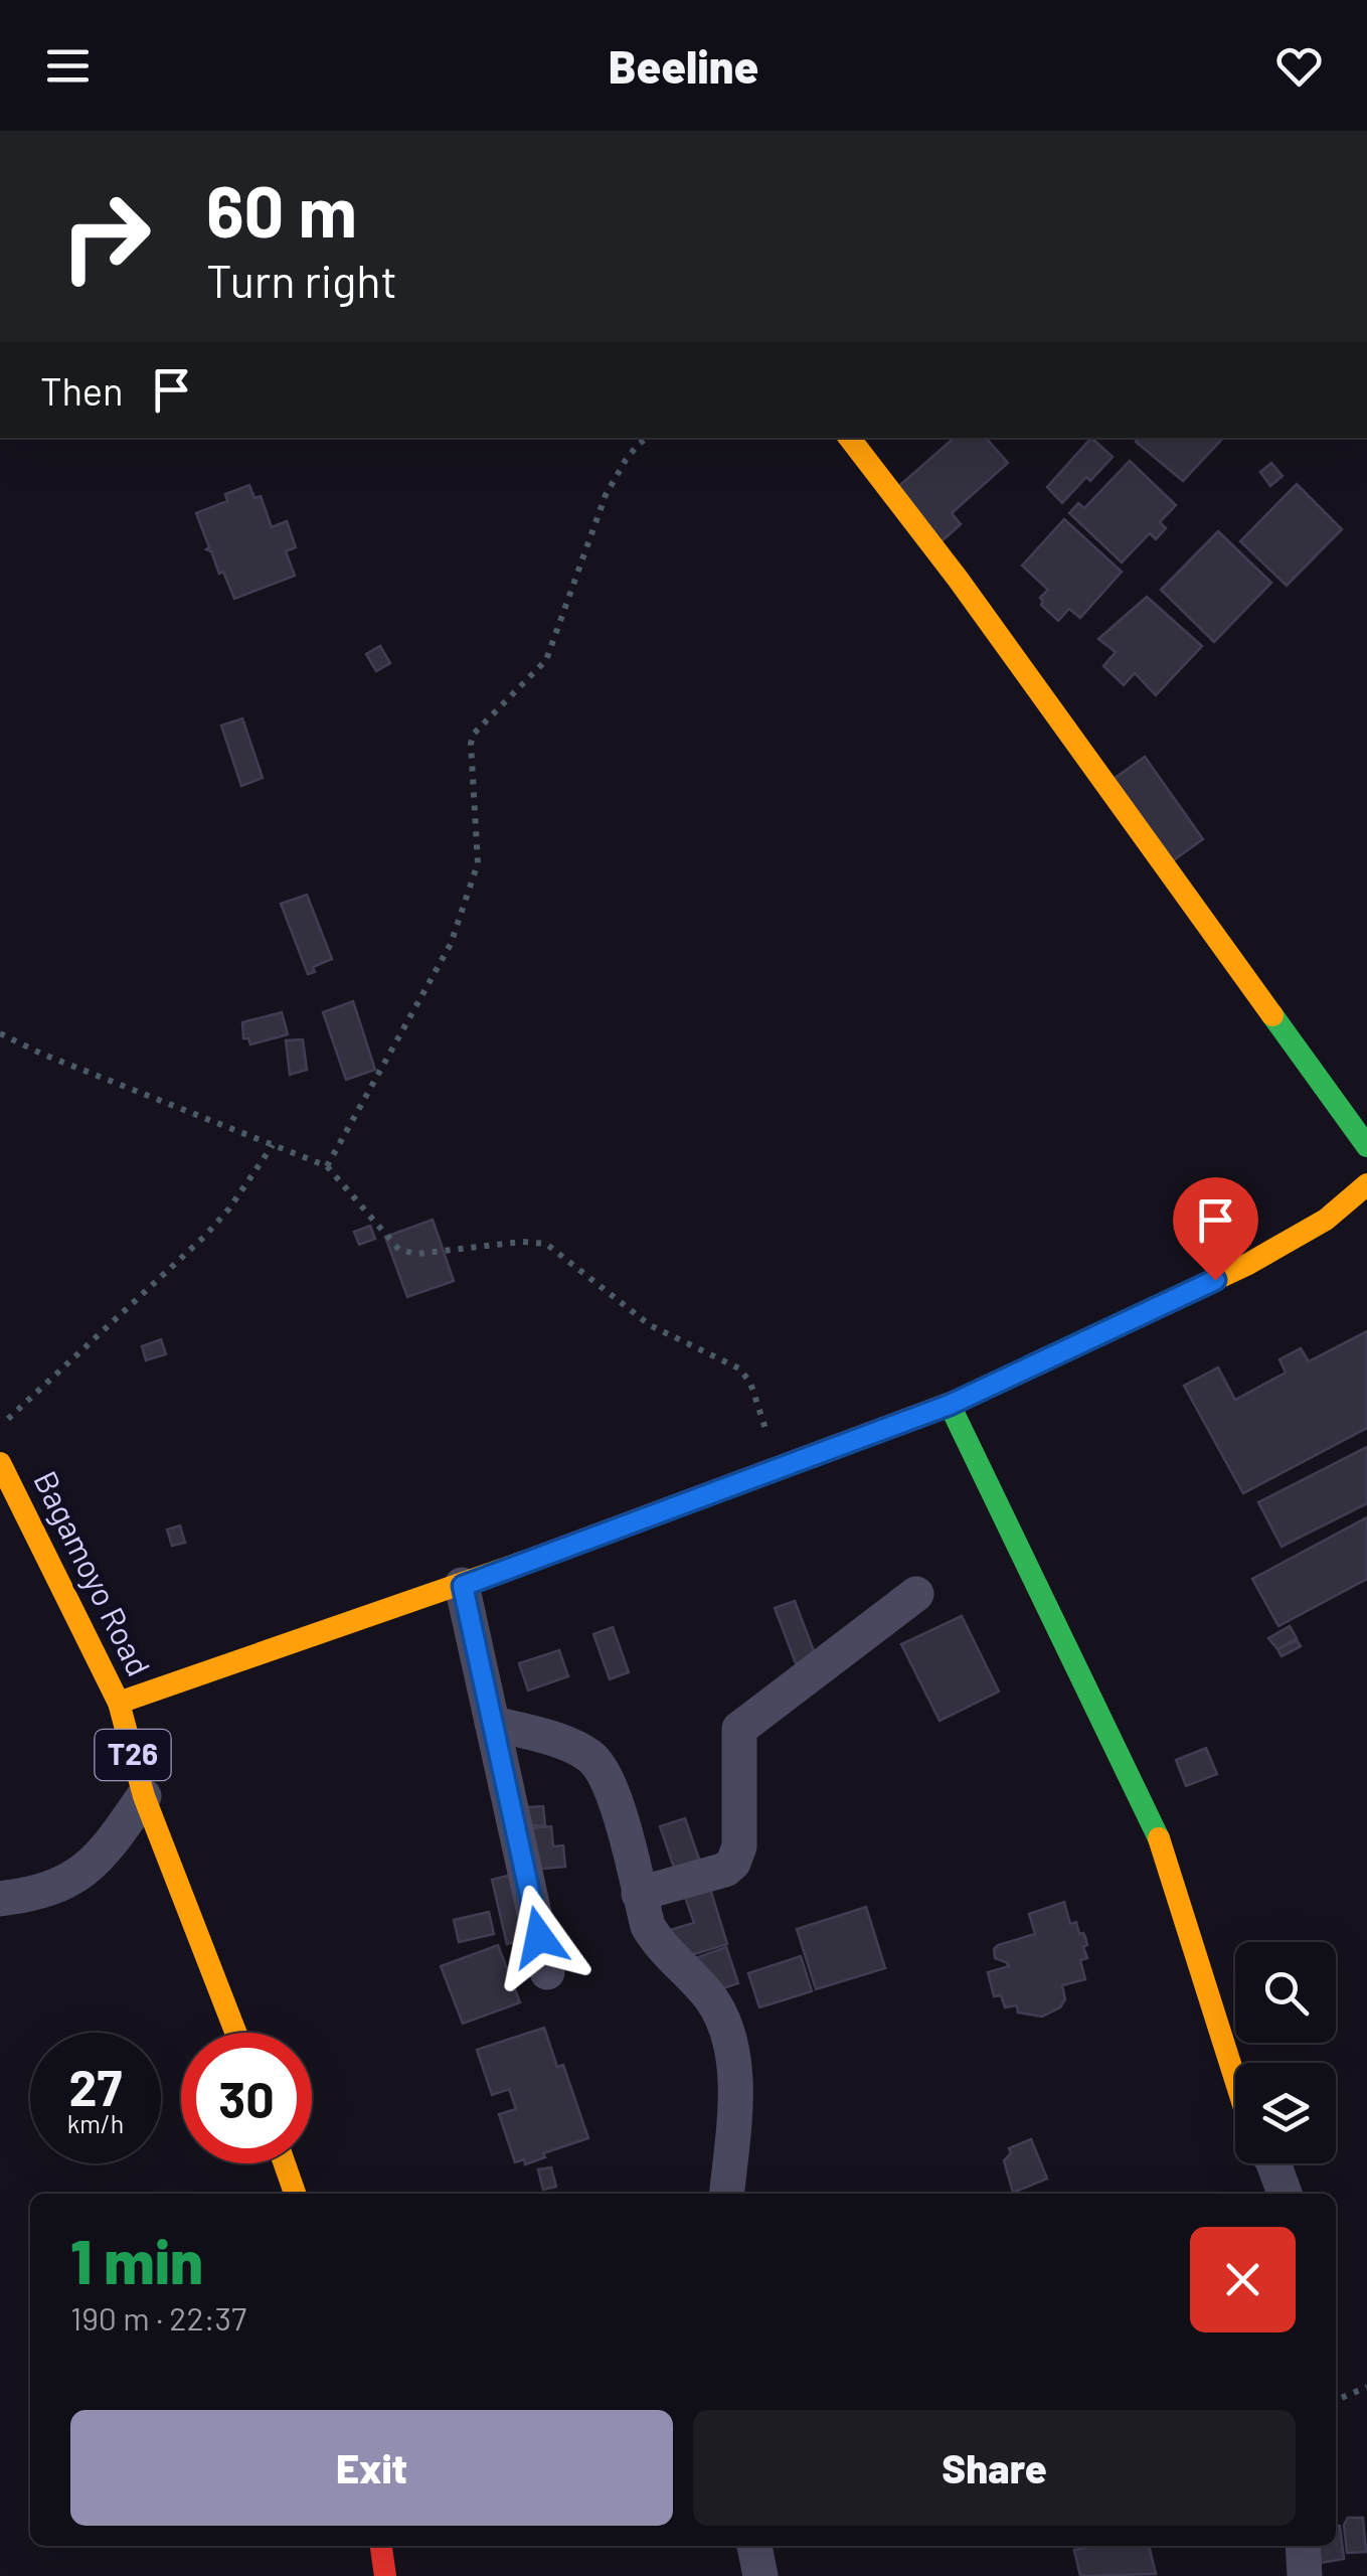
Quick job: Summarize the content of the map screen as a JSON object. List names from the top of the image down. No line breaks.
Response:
{"streets":{"main road":["Bagamoyo Road","T26"]},"page":{"header":"Beeline","turn":["60 m","Turn right"],"then":"Then","speed":"27 km/h","limit":"30","heading":["1 min","190 m · 22:37"],"buttons":["Exit","Share"]}}
